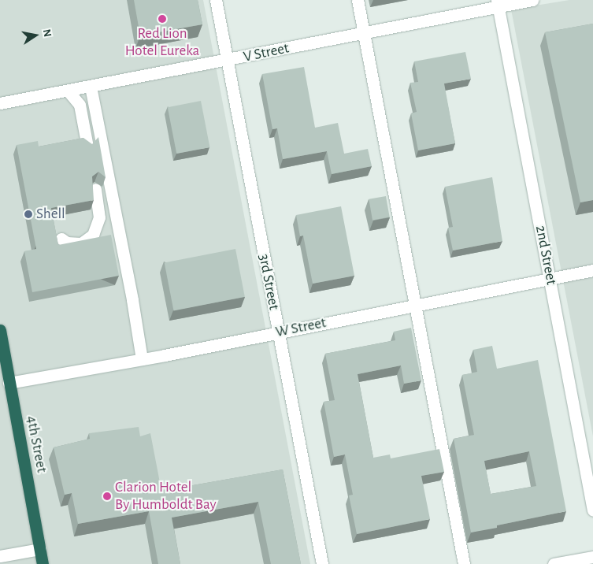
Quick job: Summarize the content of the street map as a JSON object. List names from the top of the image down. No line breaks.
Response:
{"streets":{"highway":["4th Street"],"street":["V Street","2nd Street","3rd Street","W Street"]},"crossings":[["V Street","2nd Street"],["V Street","3rd Street"],["2nd Street","W Street"],["3rd Street","W Street"],["W Street","4th Street"]],"places":["Red Lion Hotel Eureka","Shell","Clarion Hotel By Humboldt Bay"],"north":"right"}
